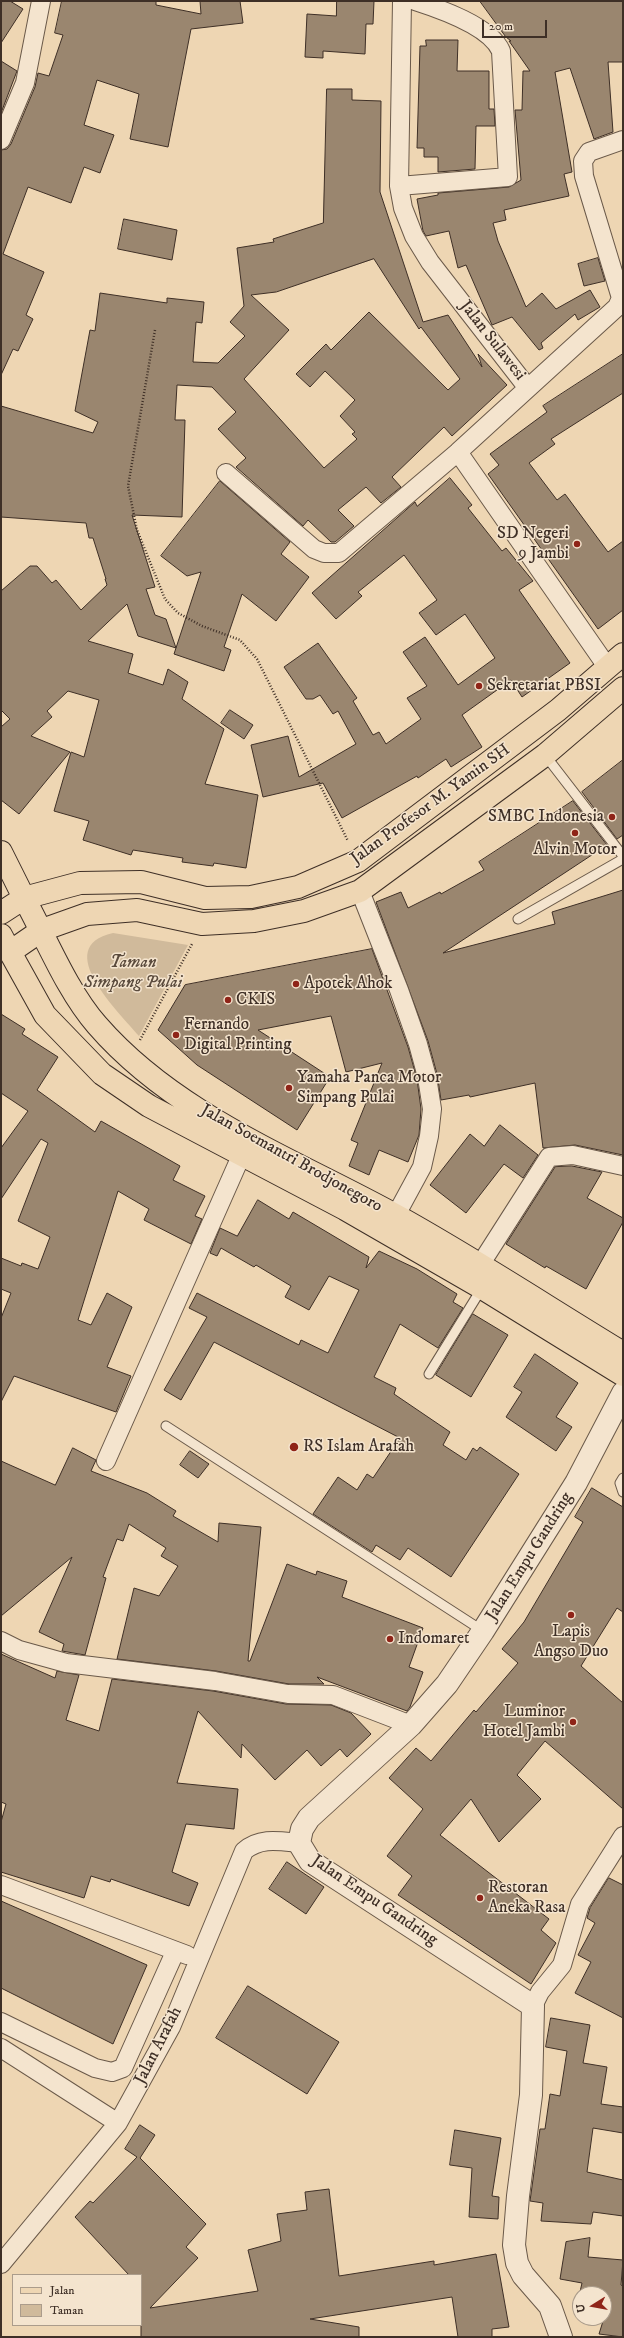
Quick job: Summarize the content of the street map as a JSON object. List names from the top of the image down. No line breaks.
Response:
{"streets":{"main road":["Jalan Profesor M. Yamin SH","Jalan Soemantri Brodjonegoro"],"street":["Jalan Sulawesi","Jalan Empu Gandring","Jalan Arafah"]},"crossings":[["Jalan Profesor M. Yamin SH","Jalan Soemantri Brodjonegoro"],["Jalan Empu Gandring","Jalan Arafah"]],"parks":["Taman Simpang Pulai"],"places":["SD Negeri 9 Jambi","Sekretariat PBSI","SMBC Indonesia","Alvin Motor","Apotek Ahok","CKIS","Fernando Digital Printing","Yamaha Panca Motor Simpang Pulai","RS Islam Arafah","Lapis Angso Duo","Indomaret","Luminor Hotel Jambi","Restoran Aneka Rasa"],"legend":["Jalan","Taman"],"scale_bar":"20 m","north":"left"}
